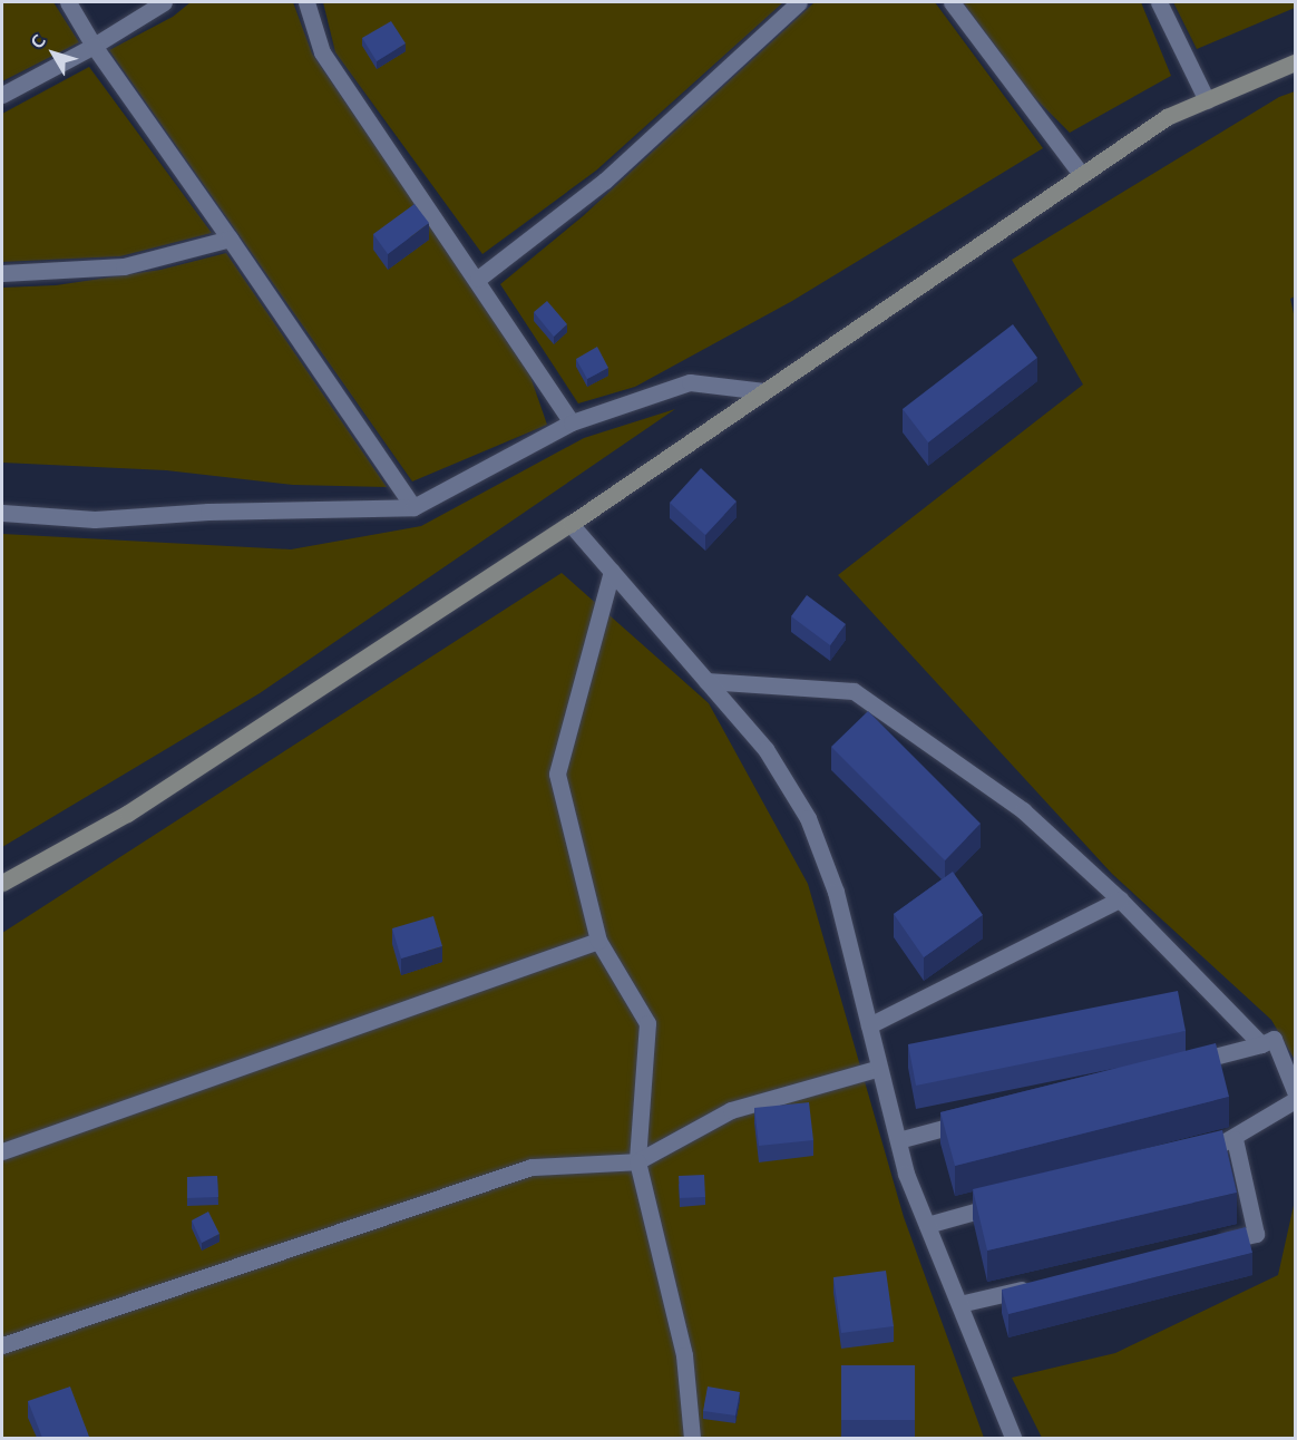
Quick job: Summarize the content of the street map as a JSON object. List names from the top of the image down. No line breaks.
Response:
{"north":"top left"}
